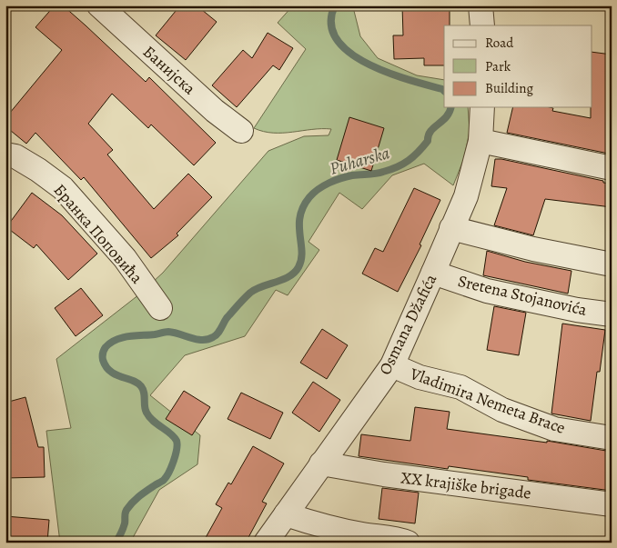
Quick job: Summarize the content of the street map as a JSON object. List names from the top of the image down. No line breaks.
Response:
{"streets":{"street":["Банијска","Бранка Поповића","Sretena Stojanovića","Osmana Džafića","Vladimira Nemeta Brace","XX krajiške brigade"]},"crossings":[["Sretena Stojanovića","Osmana Džafića"],["Osmana Džafića","Vladimira Nemeta Brace"],["Osmana Džafića","XX krajiške brigade"]],"water":["Puharska"],"legend":["Road","Park","Building"]}
